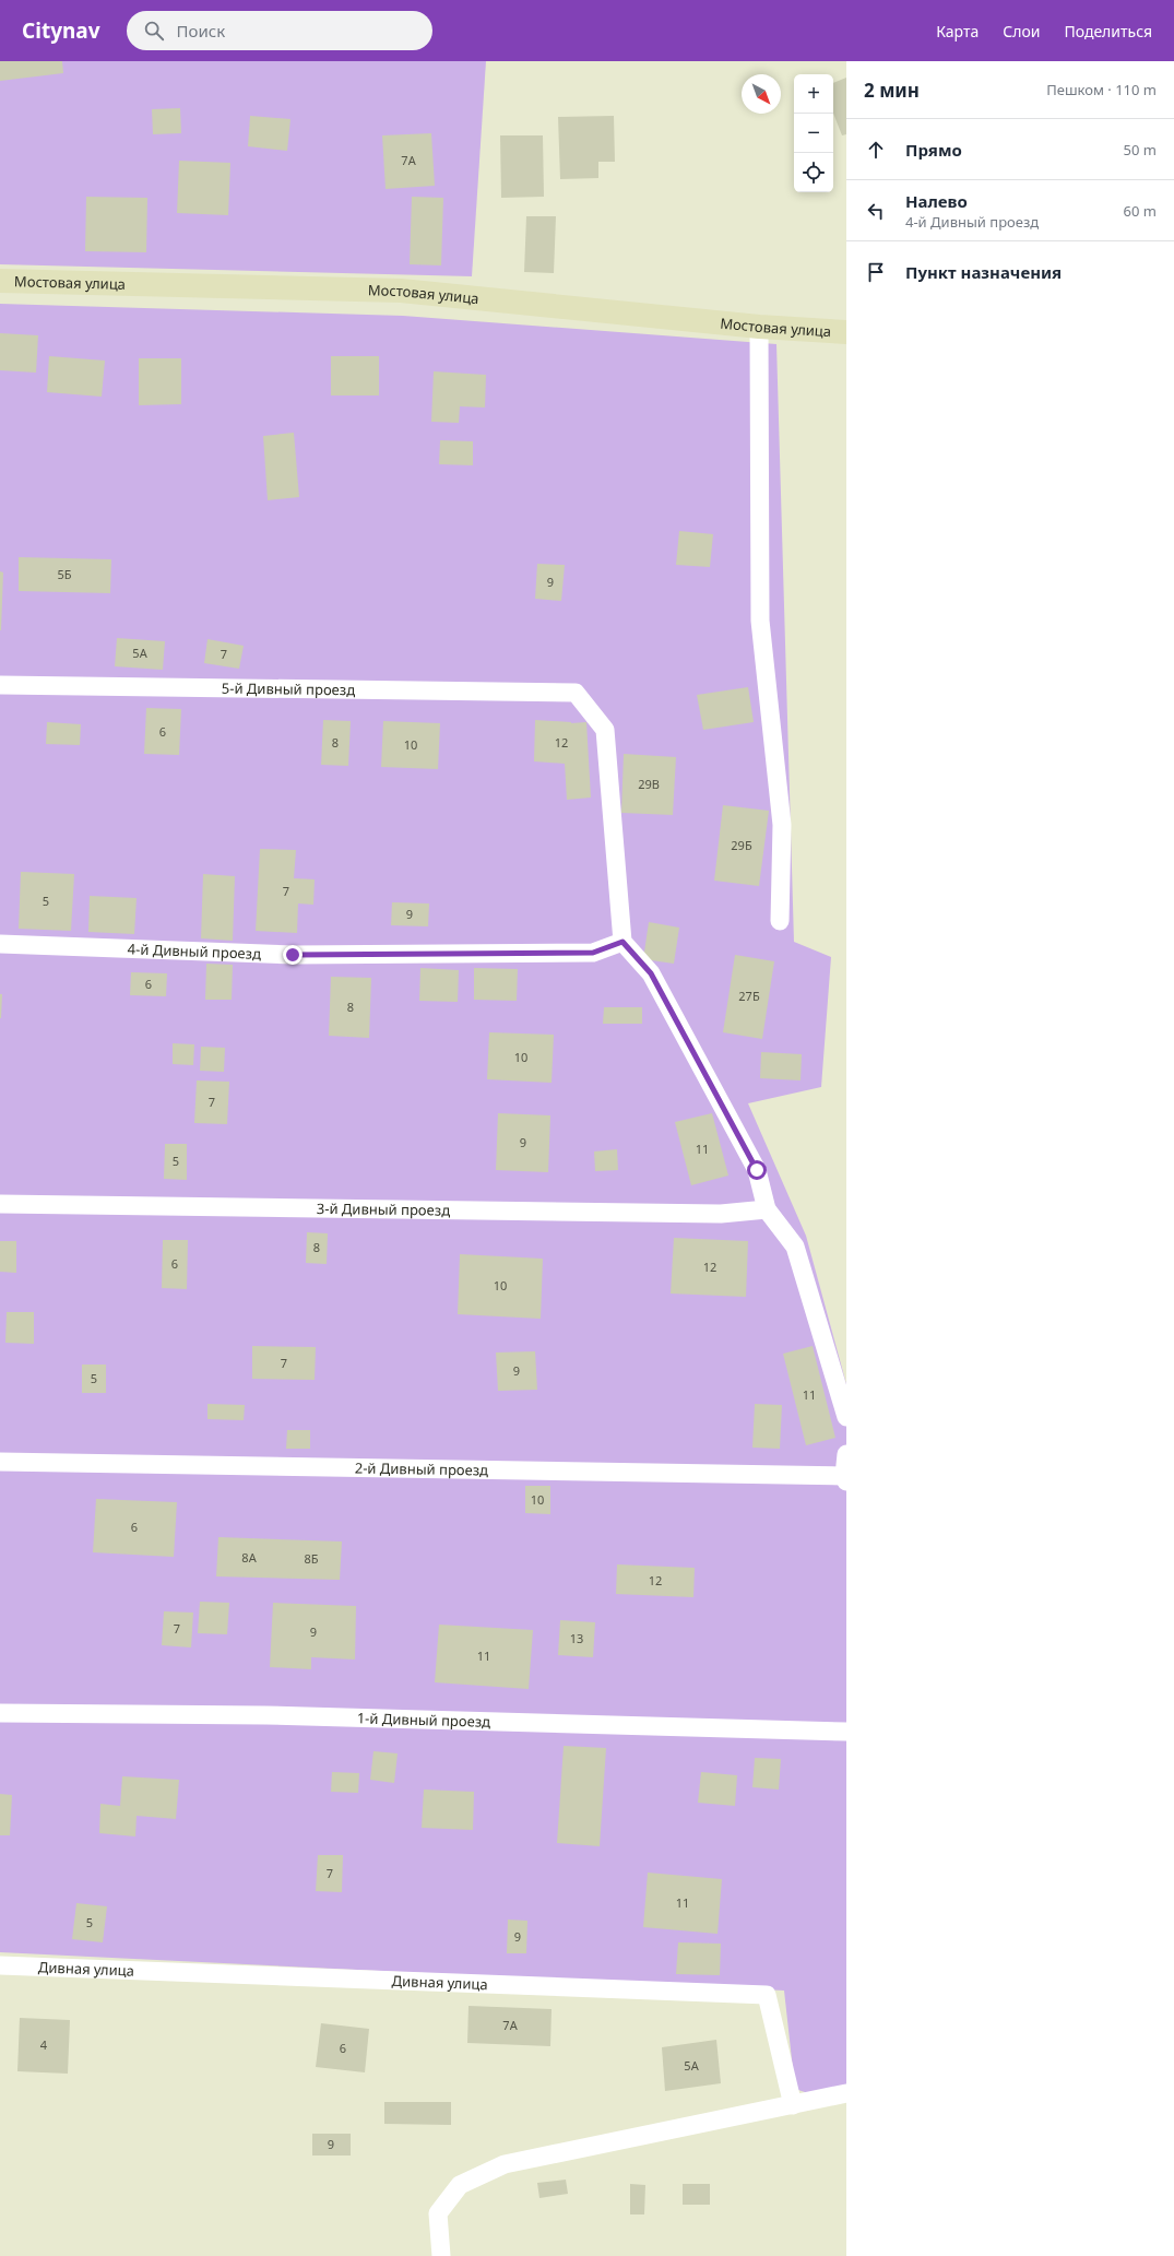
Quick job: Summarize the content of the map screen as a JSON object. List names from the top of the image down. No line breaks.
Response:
{"streets":{"street":["Мостовая улица"],"lane":["5-й Дивный проезд","4-й Дивный проезд","3-й Дивный проезд","2-й Дивный проезд","1-й Дивный проезд","Дивная улица"]},"crossings":[["5-й Дивный проезд","4-й Дивный проезд"]],"house_numbers":["7А","5Б","9","5А","7","6","8","12","10","29В","29Б","7","5","9","6","27Б","8","10","7","9","11","5","8","6","12","10","7","9","5","11","10","6","8А","8Б","12","7","9","13","11","7","11","5","9","7А","4","6","5А","9"],"north":"bottom right","page":{"header":"Citynav","search":"Поиск","nav":["Карта","Слои","Поделиться"],"heading":["2 мин","Пешком · 110 m"],"map_buttons":["+","−"],"list":[["Прямо","50 m"],["Налево","4-й Дивный проезд","60 m"],"Пункт назначения"]}}
